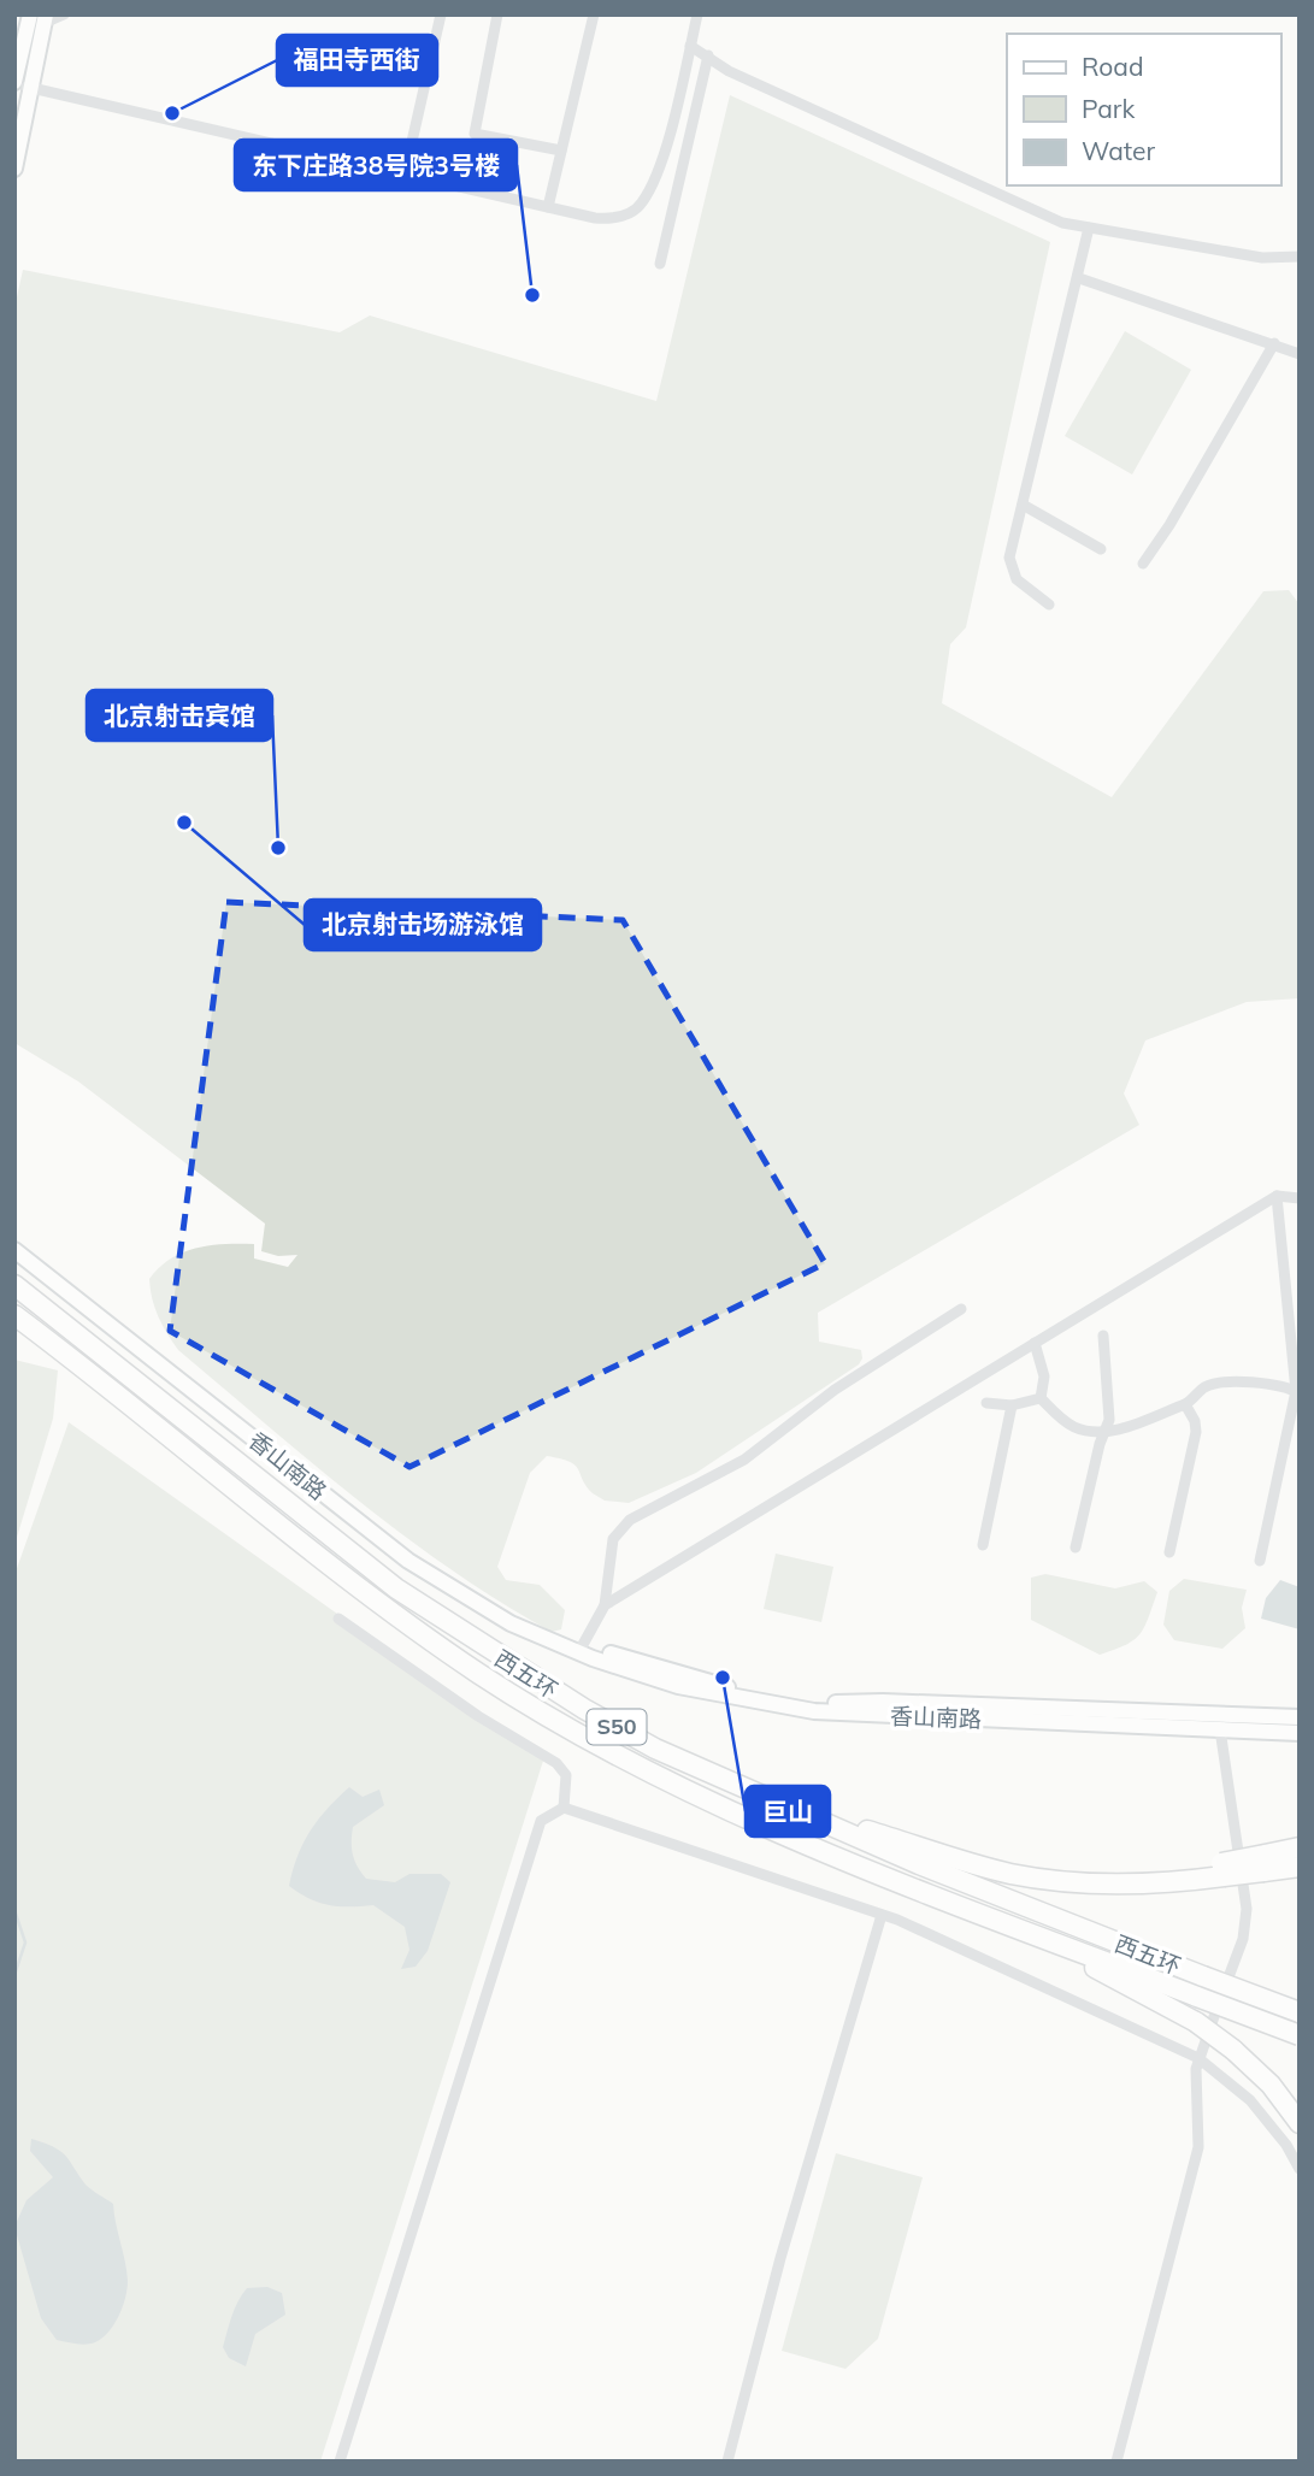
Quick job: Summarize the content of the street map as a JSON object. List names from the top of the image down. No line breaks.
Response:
{"streets":{"highway":["西五环","S50"],"main road":["香山南路"]},"places":["福田寺西街","东下庄路38号院3号楼","北京射击场游泳馆","北京射击宾馆","巨山"],"legend":["Road","Park","Water"]}
